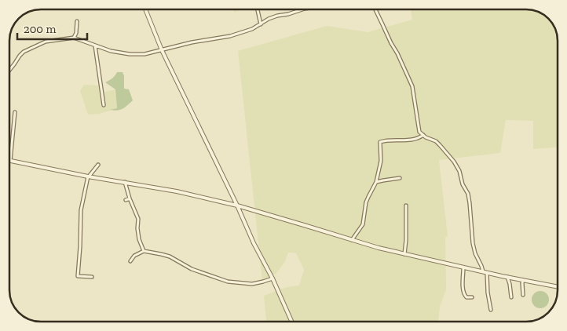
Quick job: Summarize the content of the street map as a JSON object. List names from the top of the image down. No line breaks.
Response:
{"scale_bar":"200 m"}
